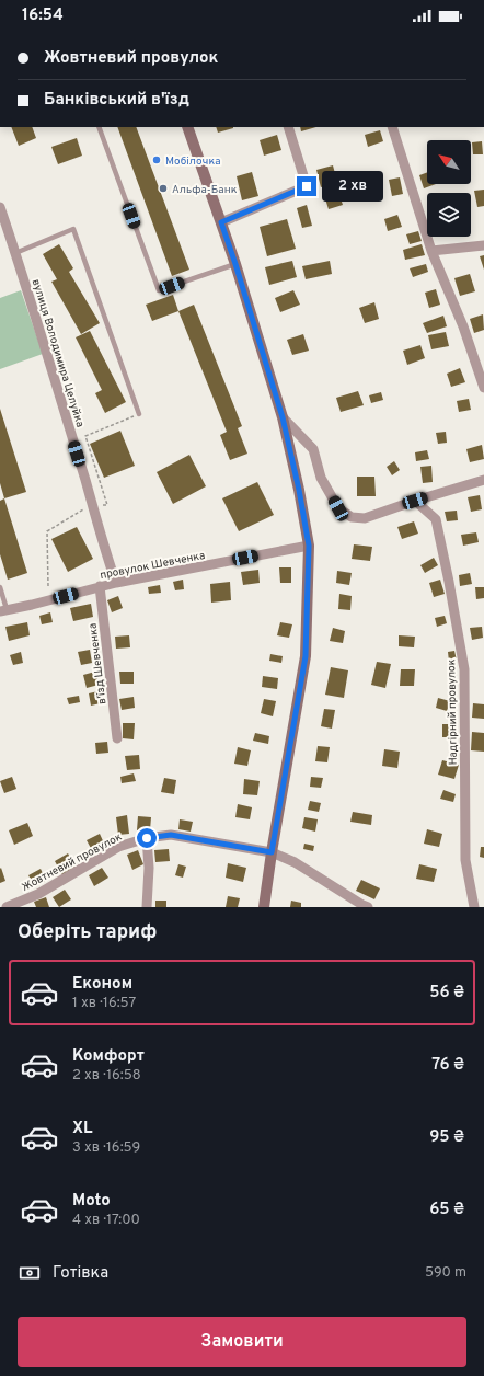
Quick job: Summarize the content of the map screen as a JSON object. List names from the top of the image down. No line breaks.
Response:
{"streets":{"street":["вулиця Володимира Целуйка","провулок Шевченка","в'їзд Шевченка","Надгірний провулок","Жовтневий провулок"]},"crossings":[["вулиця Володимира Целуйка","провулок Шевченка"],["провулок Шевченка","в'їзд Шевченка"]],"places":["Мобілочка","Альфа-Банк"],"north":"top left","page":{"status":"16:54","banner":["Жовтневий провулок","Банківський в'їзд"],"bubble":"2 хв","heading":"Оберіть тариф","list":[{"name":"Економ","note":"1 хв · 16:57","value":"56 ₴"},{"name":"Комфорт","note":"2 хв · 16:58","value":"76 ₴"},{"name":"XL","note":"3 хв · 16:59","value":"95 ₴"},{"name":"Moto","note":"4 хв · 17:00","value":"65 ₴"}],"pay":["Готівка","590 m"],"buttons":"Замовити"}}
